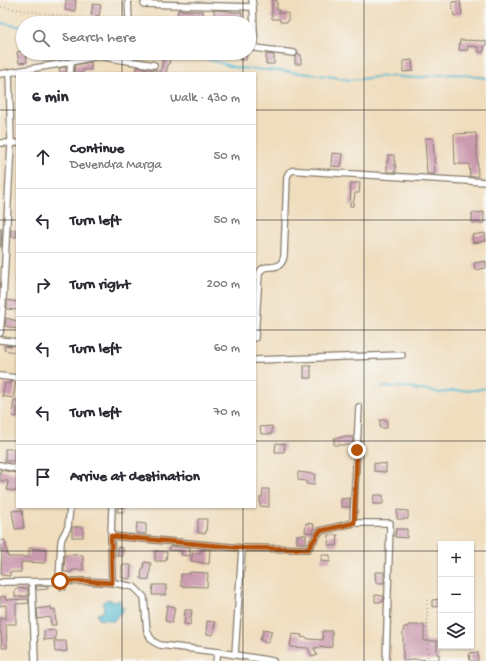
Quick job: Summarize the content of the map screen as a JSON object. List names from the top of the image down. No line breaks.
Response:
{"page":{"search":"Search here","heading":["6 min","Walk · 430 m"],"list":[["Continue","Devendra Marga","50 m"],["Turn left","50 m"],["Turn right","200 m"],["Turn left","60 m"],["Turn left","70 m"],"Arrive at destination"],"map_buttons":["+","−"]}}
